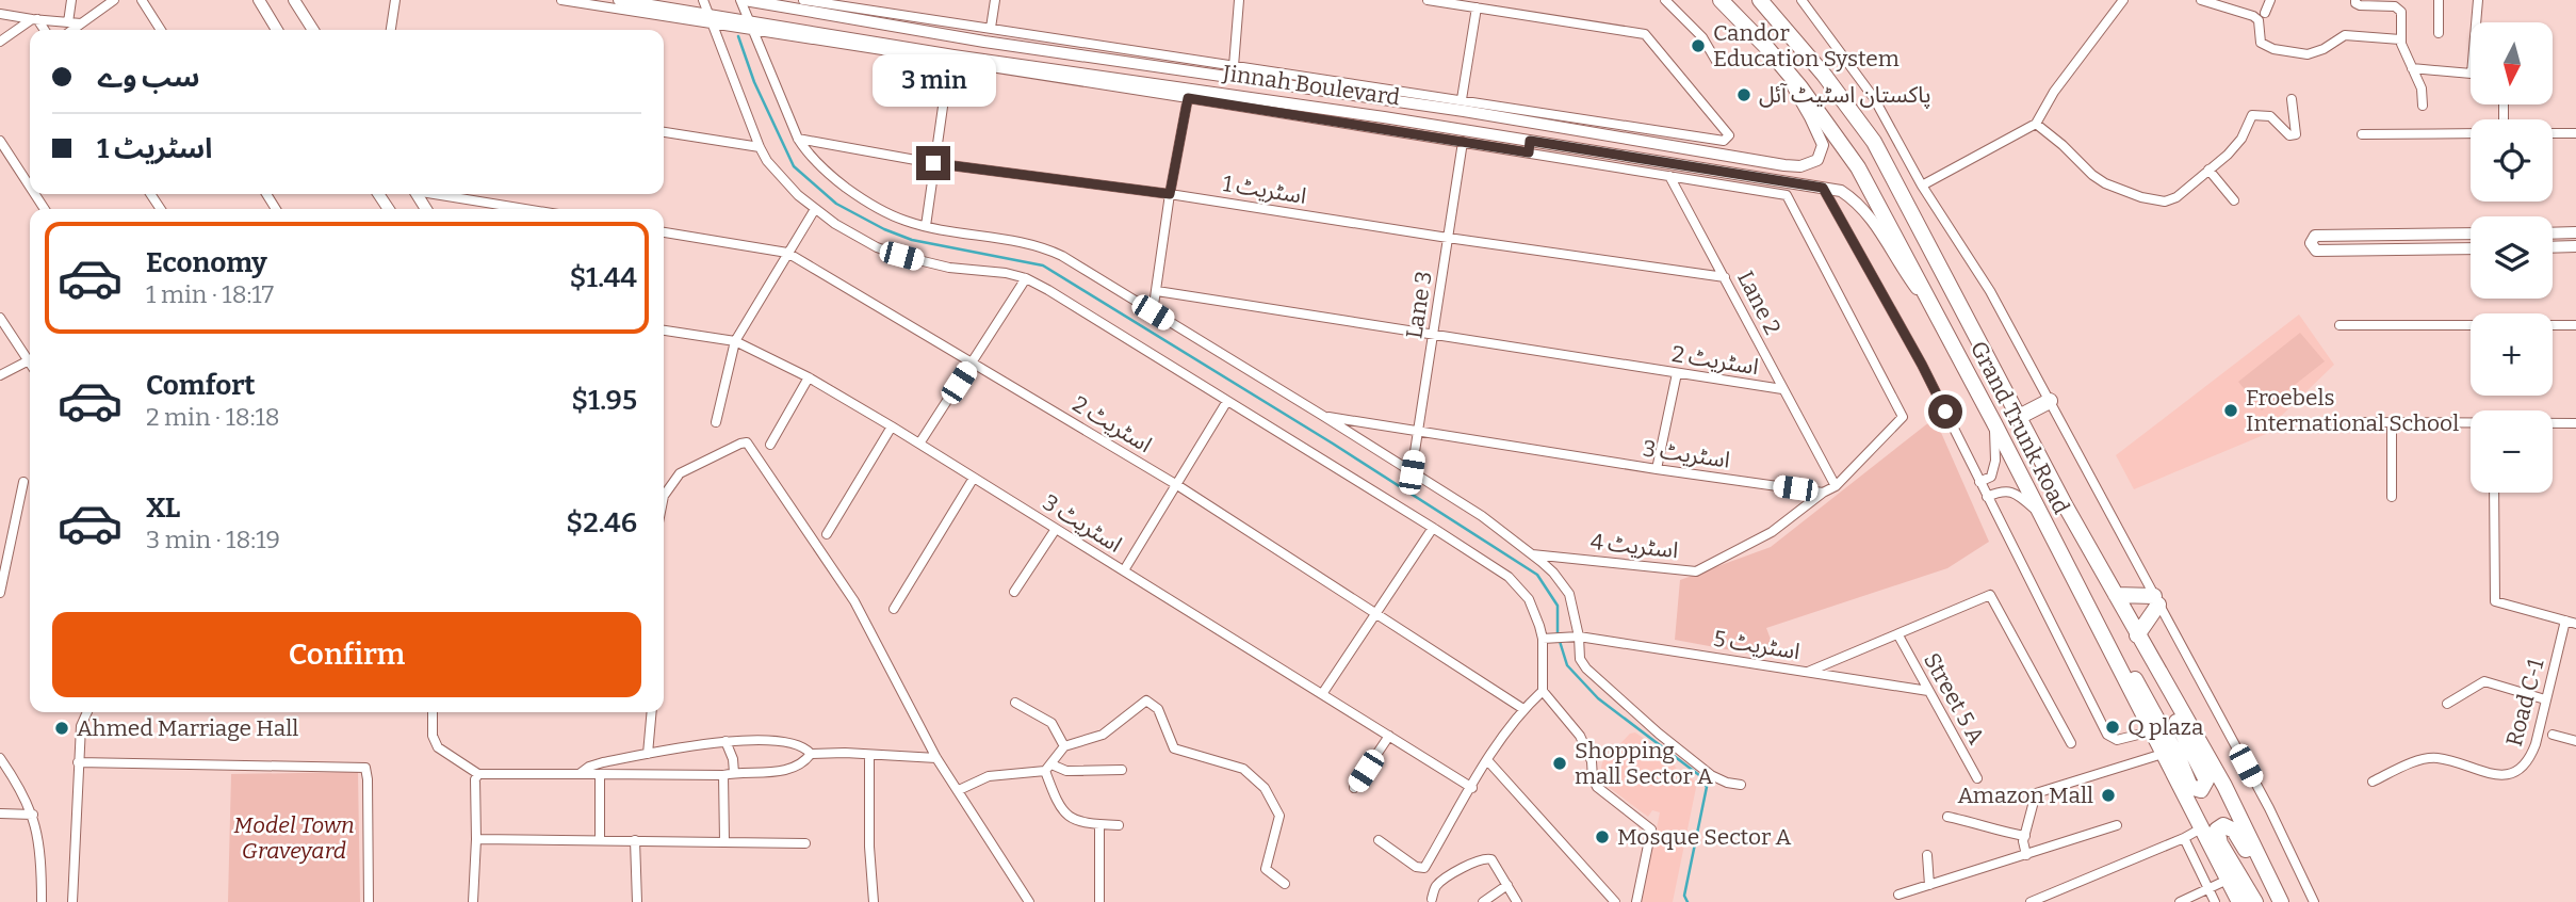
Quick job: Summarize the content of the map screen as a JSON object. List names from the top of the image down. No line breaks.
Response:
{"streets":{"highway":["Grand Trunk Road"],"street":["Jinnah Boulevard","اسٹریٹ 1","Lane 2","Lane 3","اسٹریٹ 2","اسٹریٹ 3","اسٹریٹ 4","اسٹریٹ 5","Street 5 A","Road C-1"]},"crossings":[["Jinnah Boulevard","Grand Trunk Road"],["اسٹریٹ 1","Lane 2"],["اسٹریٹ 1","Lane 3"],["Lane 2","اسٹریٹ 2"],["Lane 2","اسٹریٹ 4"],["Lane 3","اسٹریٹ 2"],["Lane 3","اسٹریٹ 3"],["اسٹریٹ 3","اسٹریٹ 4"],["اسٹریٹ 5","Street 5 A"]],"parks":["Model Town Graveyard"],"places":["Candor Education System","پاکستان اسٹیٹ آئل","Froebels International School","Q plaza","Ahmed Marriage Hall","Shopping mall Sector A","Amazon Mall","Mosque Sector A"],"north":"bottom","page":{"map_buttons":["+","−"],"banner":["سب وے","اسٹریٹ 1"],"bubble":"3 min","list":[{"name":"Economy","note":"1 min · 18:17","value":"$1.44"},{"name":"Comfort","note":"2 min · 18:18","value":"$1.95"},{"name":"XL","note":"3 min · 18:19","value":"$2.46"}],"buttons":"Confirm"}}
